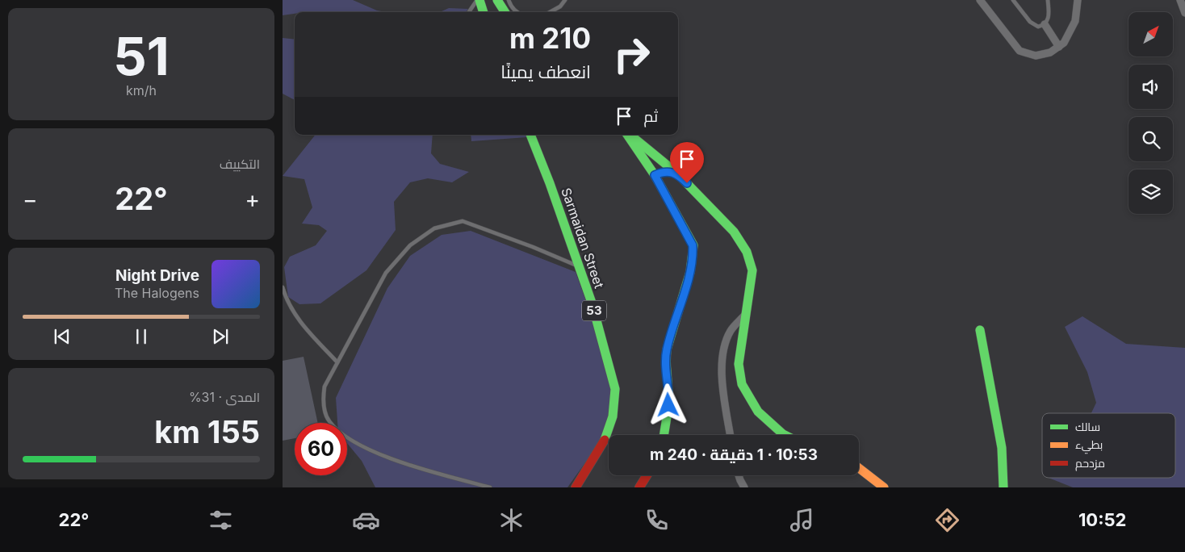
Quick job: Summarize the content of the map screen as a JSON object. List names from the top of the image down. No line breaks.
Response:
{"streets":{"main road":["Sarmaidan Street","53"]},"legend":["سالك","بطيء","مزدحم"],"north":"top right","page":{"tile":[["51","km/h"],"التكييف",["المدى · 31%","155 km"]],"turn":["210 m","انعطف يمينًا"],"then":"ثم","heat":["−","22°","+"],"song":["Night Drive","The Halogens"],"limit":"60","trip":"10:53 · 1 دقيقة · 240 m","tabs":["10:52","22°"]}}
